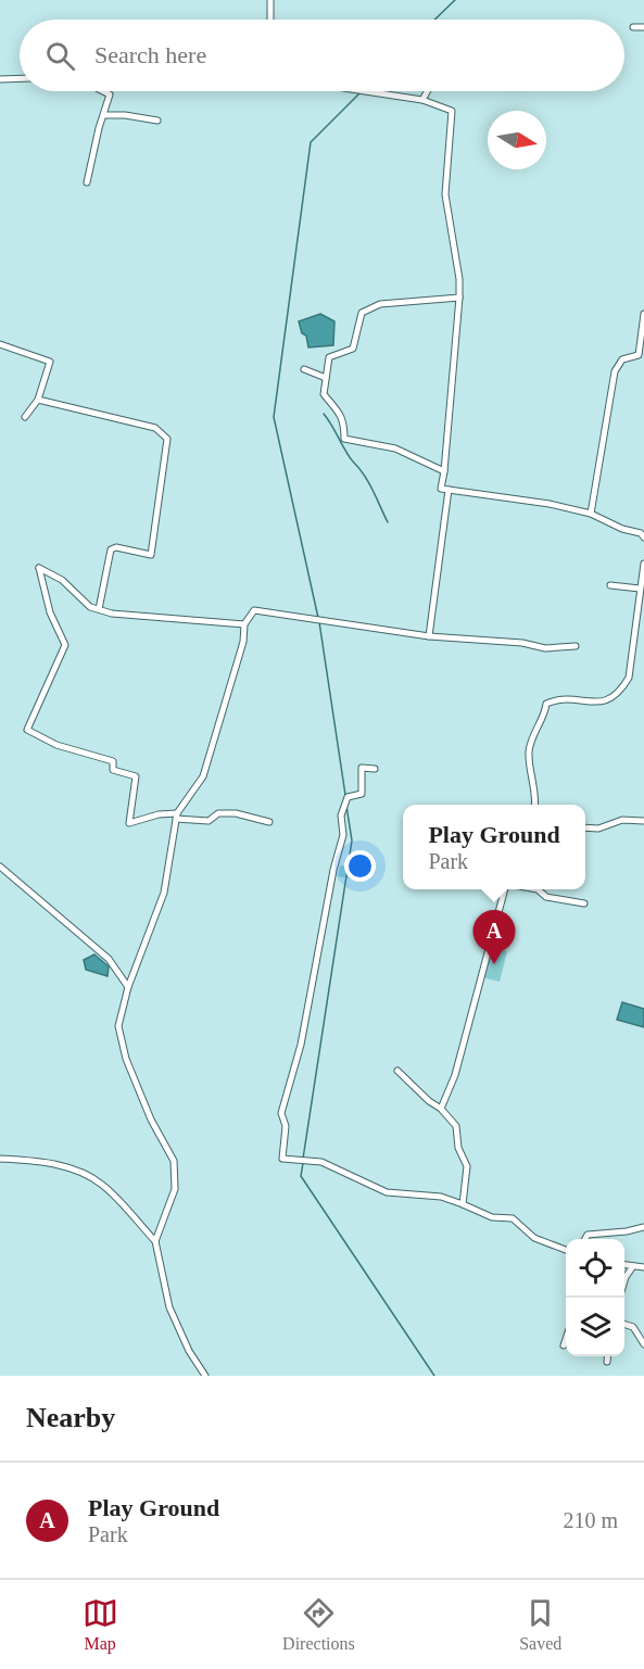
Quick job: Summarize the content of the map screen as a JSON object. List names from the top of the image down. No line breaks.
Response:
{"north":"right","page":{"search":"Search here","popup":["Play Ground","Park"],"pins":"A","heading":"Nearby","list":[{"mark":"A","name":"Play Ground","note":"Park","value":"210 m"}],"nav":["Map","Directions","Saved"]}}
